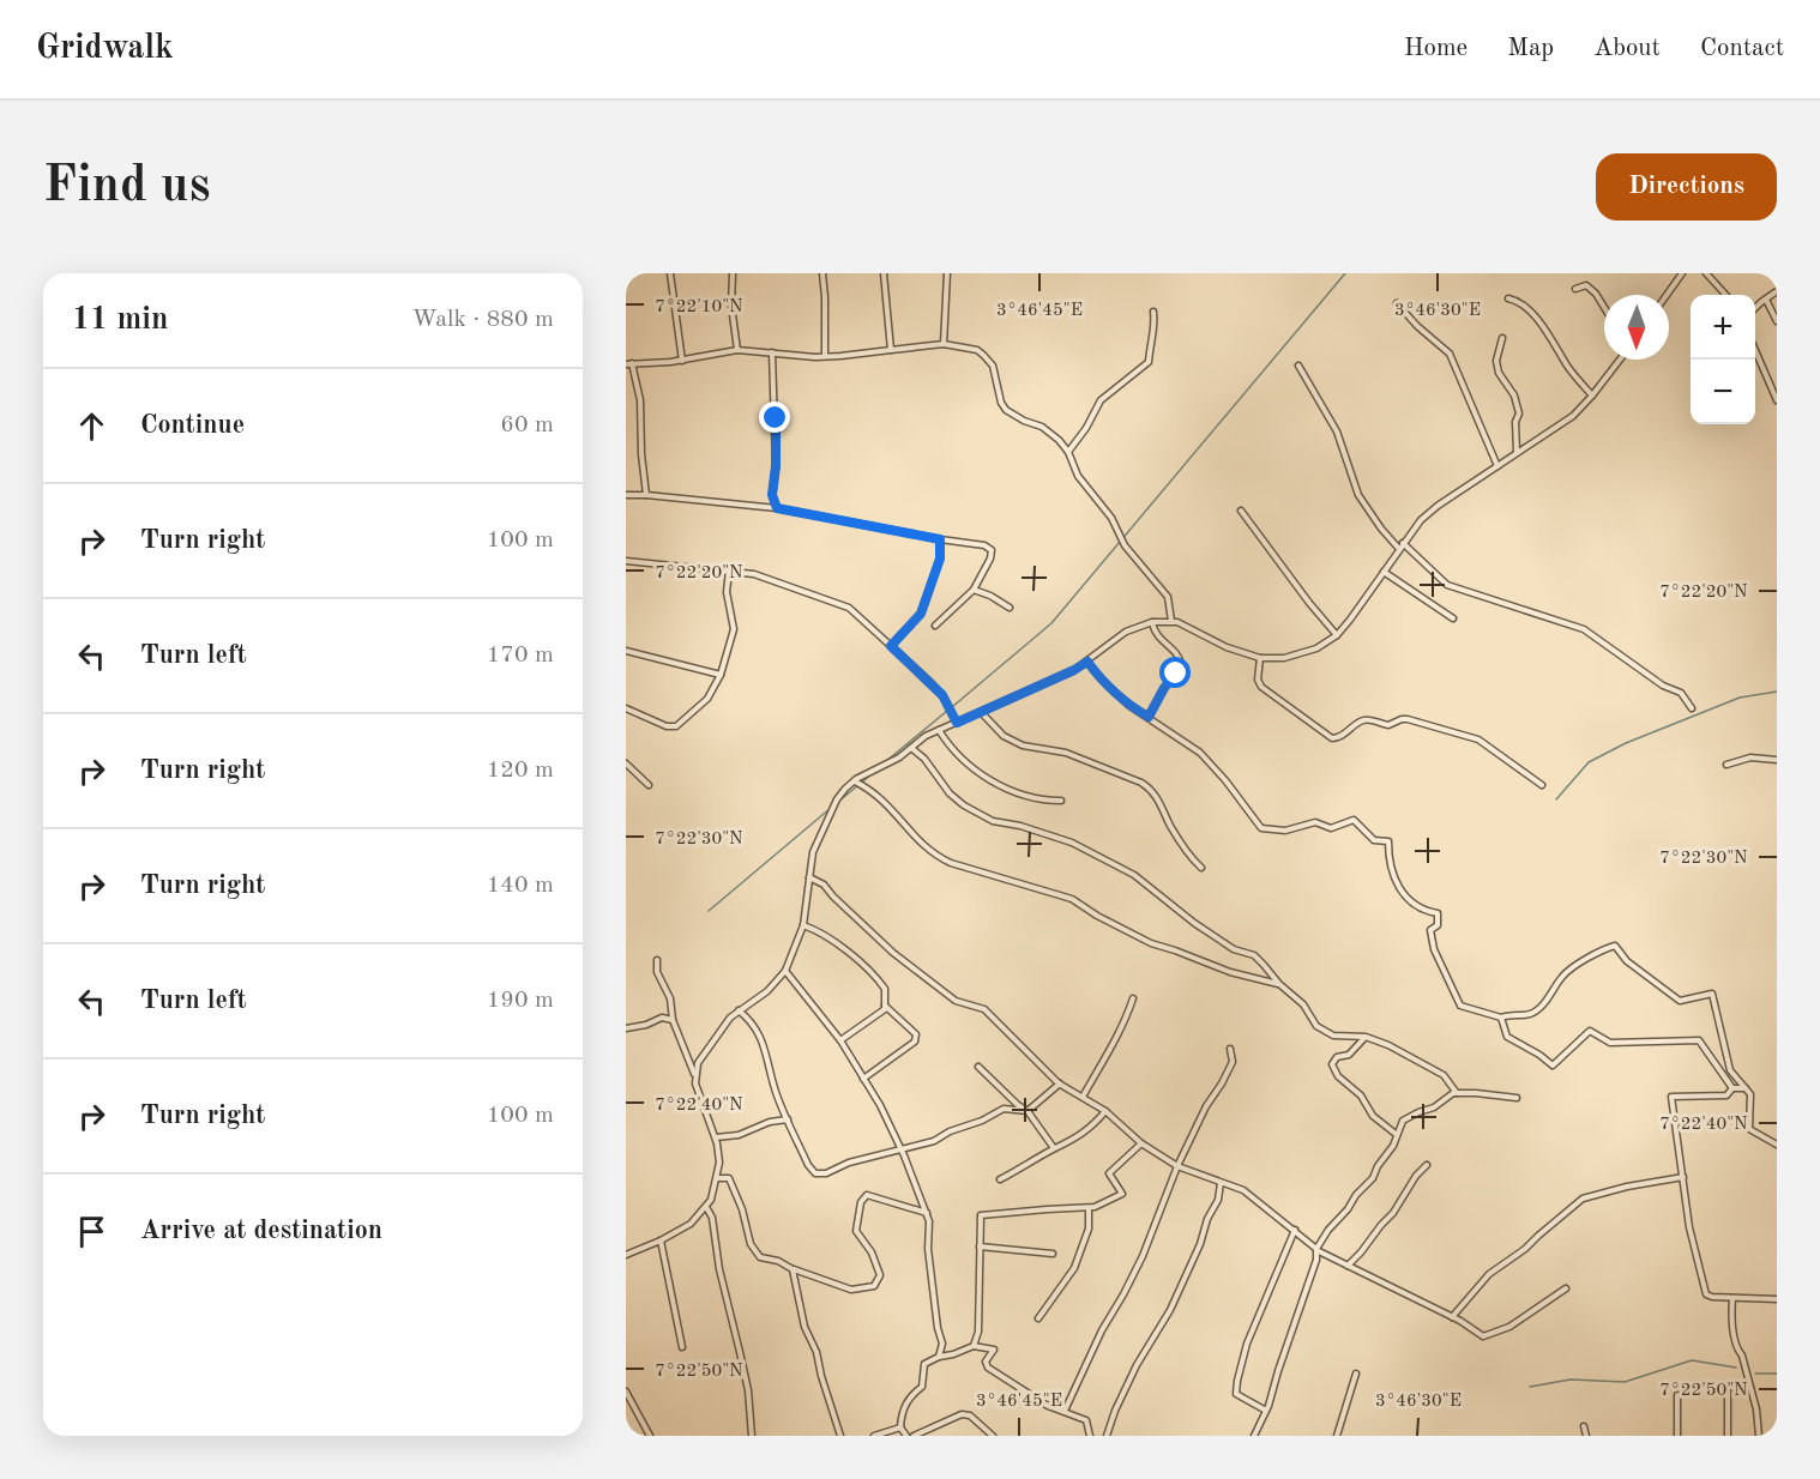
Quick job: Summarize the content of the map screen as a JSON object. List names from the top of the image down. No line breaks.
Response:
{"north":"bottom","page":{"header":"Gridwalk","nav":["Home","Map","About","Contact"],"buttons":"Directions","title":"Find us","heading":["11 min","Walk · 880 m"],"map_buttons":["+","−"],"list":[["Continue","60 m"],["Turn right","100 m"],["Turn left","170 m"],["Turn right","120 m"],["Turn right","140 m"],["Turn left","190 m"],["Turn right","100 m"],"Arrive at destination"]},"coordinates":["7°22'10\"N","3°46'45\"E","3°46'30\"E","7°22'20\"N","7°22'30\"N","7°22'40\"N","7°22'50\"N"]}
